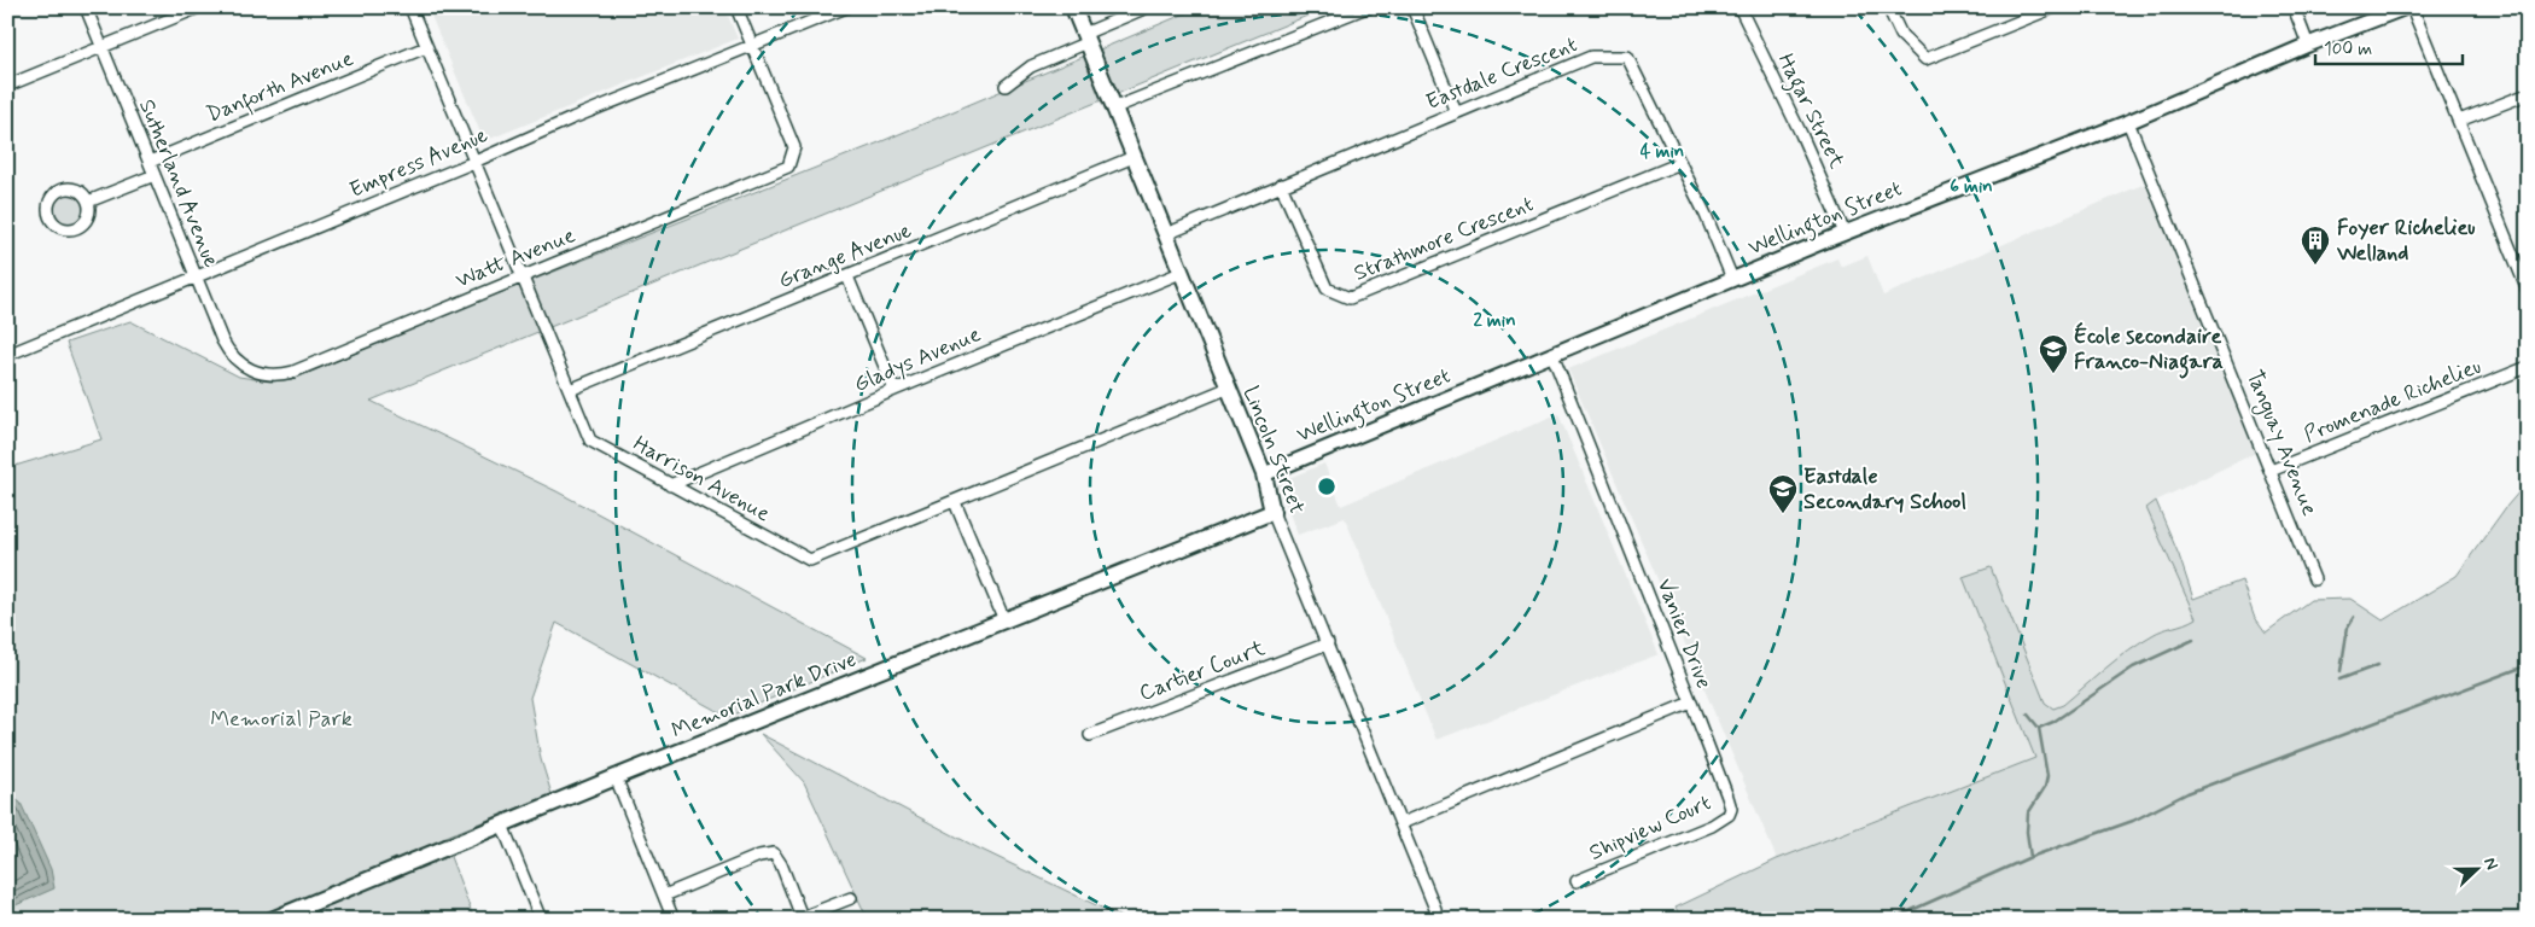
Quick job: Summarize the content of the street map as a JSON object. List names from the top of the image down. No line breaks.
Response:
{"streets":{"main road":["Lincoln Street","Memorial Park Drive"],"street":["Eastdale Crescent","Danforth Avenue","Hagar Street","Empress Avenue","Sutherland Avenue","Wellington Street","Strathmore Crescent","Grange Avenue","Watt Avenue","Gladys Avenue","Promenade Richelieu","Tanguay Avenue","Harrison Avenue","Vanier Drive","Cartier Court","Shipview Court"]},"crossings":[["Eastdale Crescent","Wellington Street"],["Eastdale Crescent","Strathmore Crescent"],["Eastdale Crescent","Lincoln Street"],["Danforth Avenue","Sutherland Avenue"],["Danforth Avenue","Harrison Avenue"],["Hagar Street","Wellington Street"],["Empress Avenue","Sutherland Avenue"],["Empress Avenue","Watt Avenue"],["Empress Avenue","Harrison Avenue"],["Sutherland Avenue","Watt Avenue"],["Wellington Street","Tanguay Avenue"],["Wellington Street","Lincoln Street"],["Wellington Street","Vanier Drive"],["Grange Avenue","Lincoln Street"],["Grange Avenue","Harrison Avenue"],["Watt Avenue","Harrison Avenue"],["Gladys Avenue","Lincoln Street"],["Gladys Avenue","Harrison Avenue"],["Promenade Richelieu","Tanguay Avenue"],["Lincoln Street","Harrison Avenue"],["Lincoln Street","Vanier Drive"],["Lincoln Street","Cartier Court"],["Lincoln Street","Memorial Park Drive"],["Vanier Drive","Shipview Court"]],"parks":["Memorial Park"],"places":{"building":["Foyer Richelieu Welland"],"school or university":["École secondaire Franco-Niagara","Eastdale Secondary School"]},"scale_bar":"100 m","north":"right","rings":["4 min","6 min","2 min"]}
